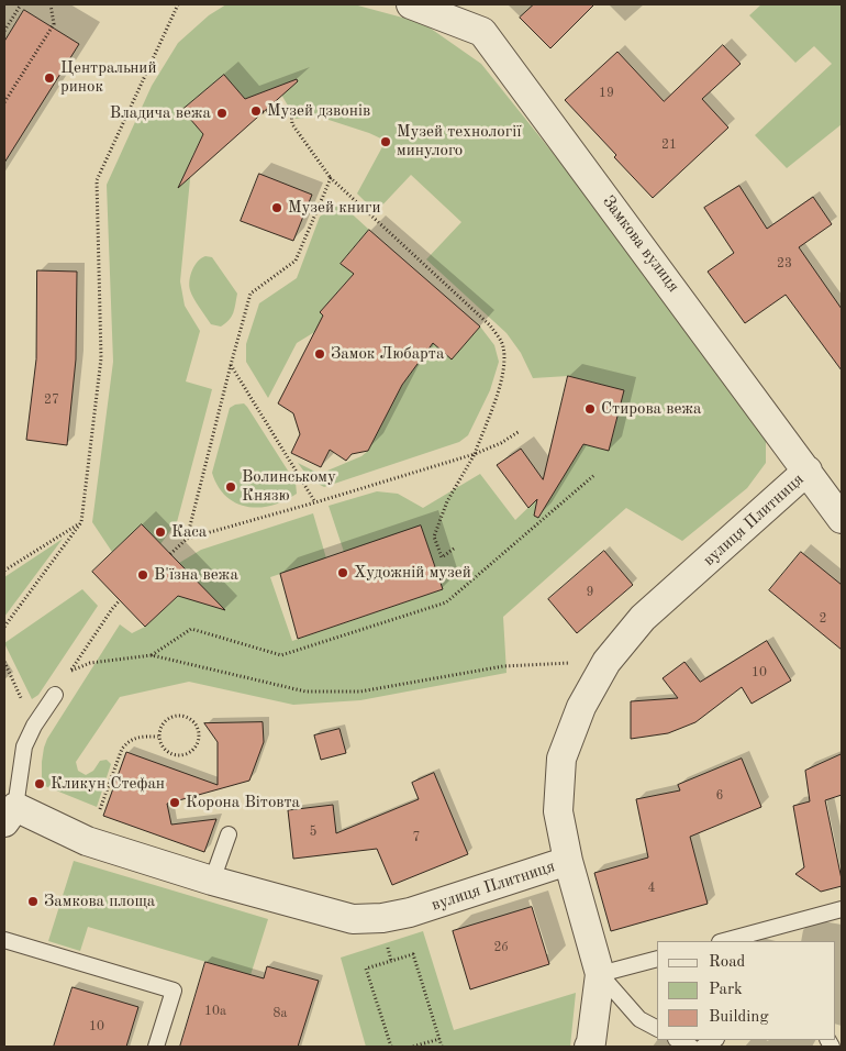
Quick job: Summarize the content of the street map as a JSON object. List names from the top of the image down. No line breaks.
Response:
{"streets":{"street":["Замкова вулиця","вулиця Плитниця"]},"crossings":[["Замкова вулиця","вулиця Плитниця"]],"places":["Центральний ринок","Музей дзвонів","Владича вежа","Музей технології минулого","Музей книги","Замок Любарта","Стирова вежа","Волинському Князю","Каса","Художній музей","В'їзна вежа","Кликун Стефан","Корона Вітовта","Замкова площа"],"house_numbers":["19","21","23","27","9","2","10","6","5","7","4","2б","10а","8а","10"],"legend":["Road","Park","Building"]}
